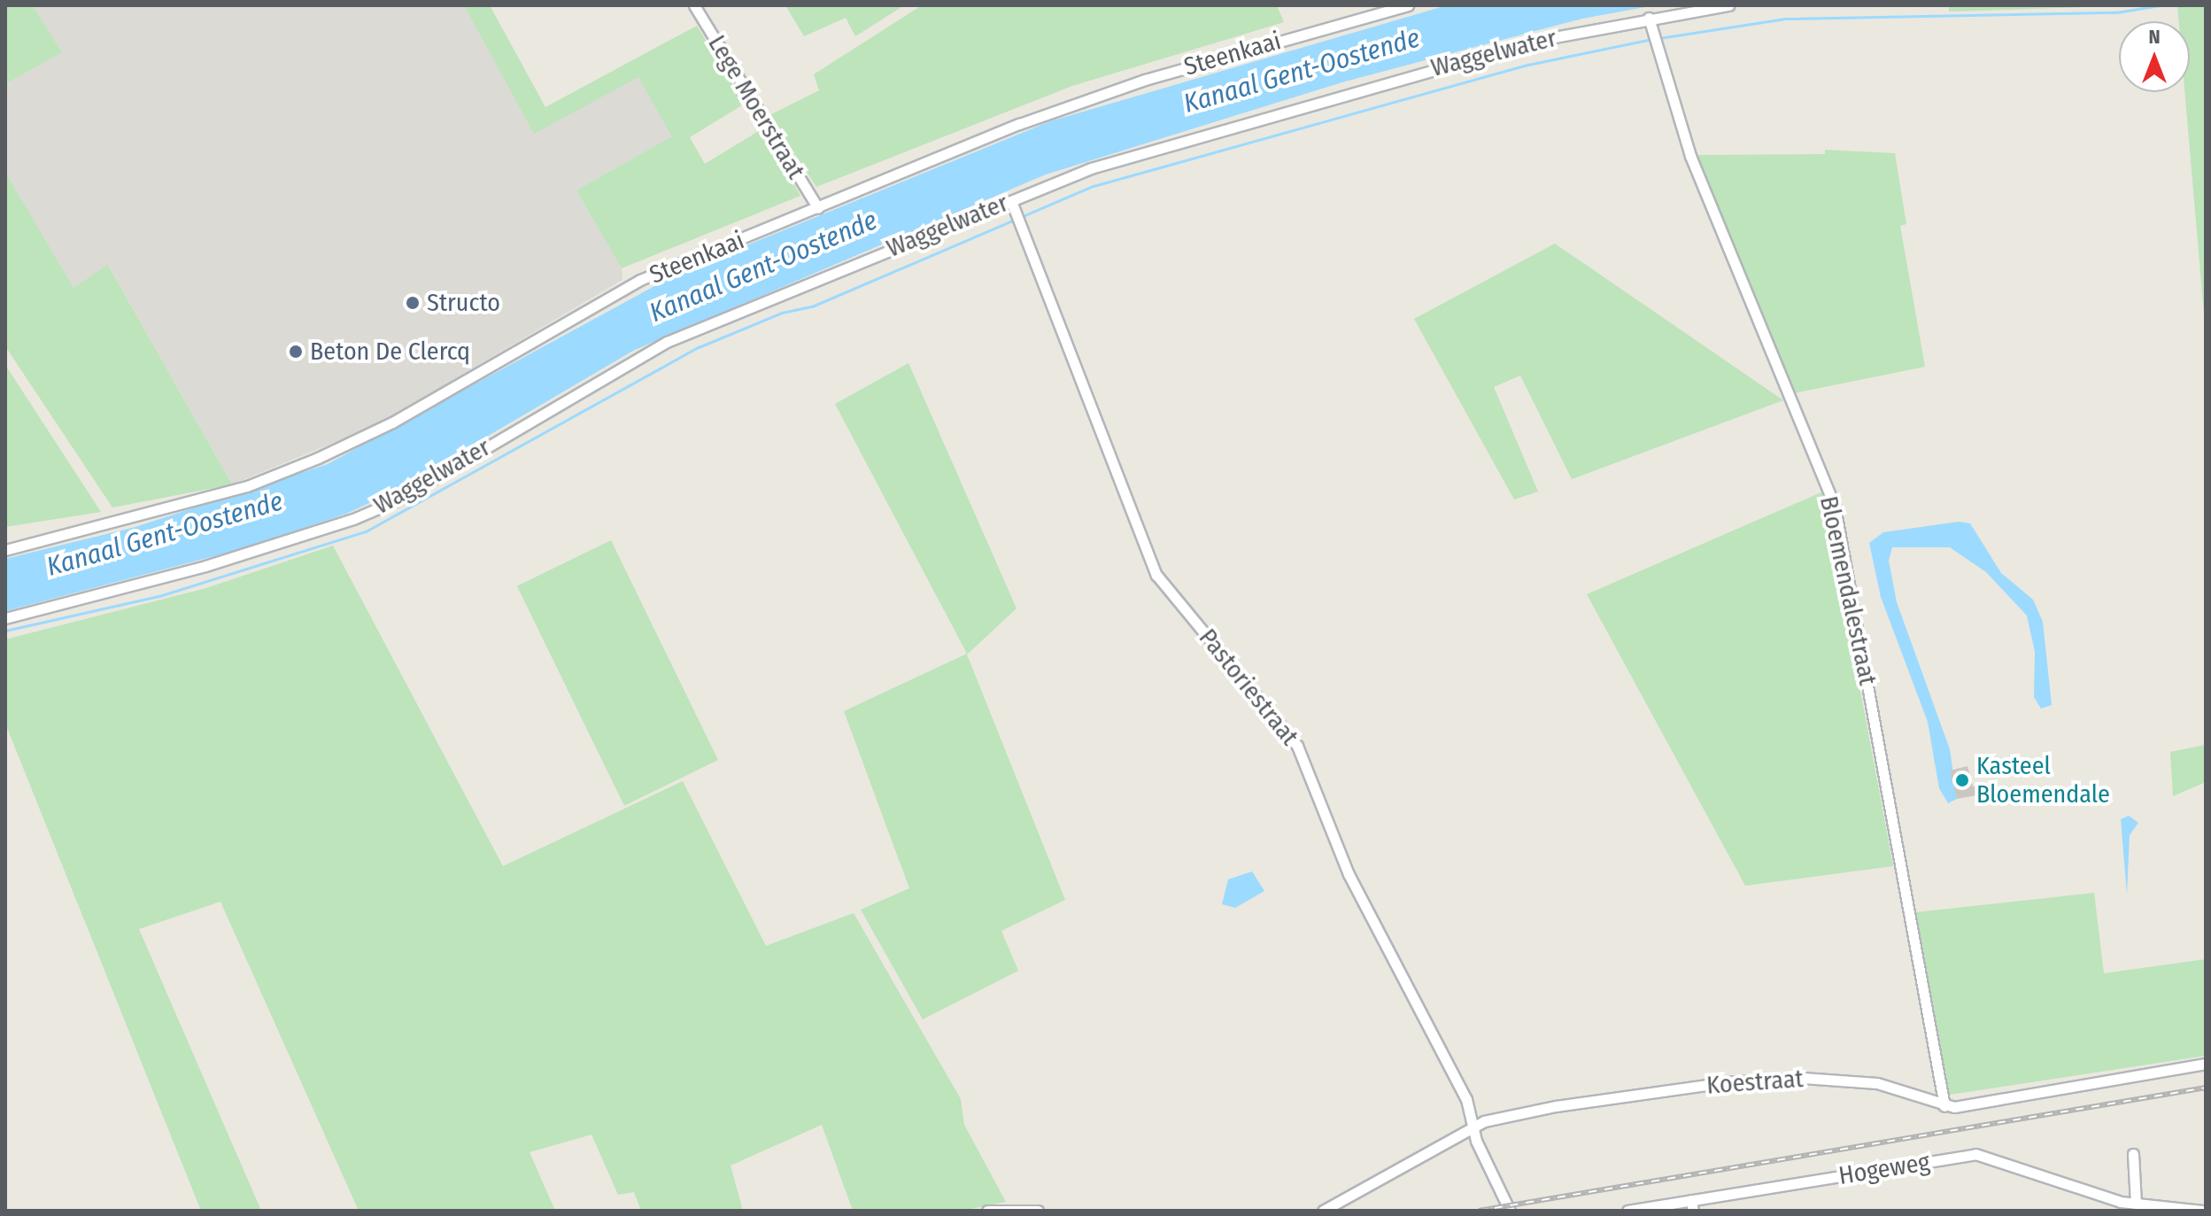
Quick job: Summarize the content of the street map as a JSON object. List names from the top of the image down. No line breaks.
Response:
{"streets":{"street":["Waggelwater","Steenkaai","Lege Moerstraat","Bloemendalestraat","Pastoriestraat","Koestraat","Hogeweg"]},"crossings":[["Waggelwater","Bloemendalestraat"],["Waggelwater","Pastoriestraat"],["Steenkaai","Lege Moerstraat"],["Bloemendalestraat","Koestraat"],["Pastoriestraat","Koestraat"]],"water":["Kanaal Gent-Oostende"],"places":["Structo","Beton De Clercq","Kasteel Bloemendale"],"north":"top"}
